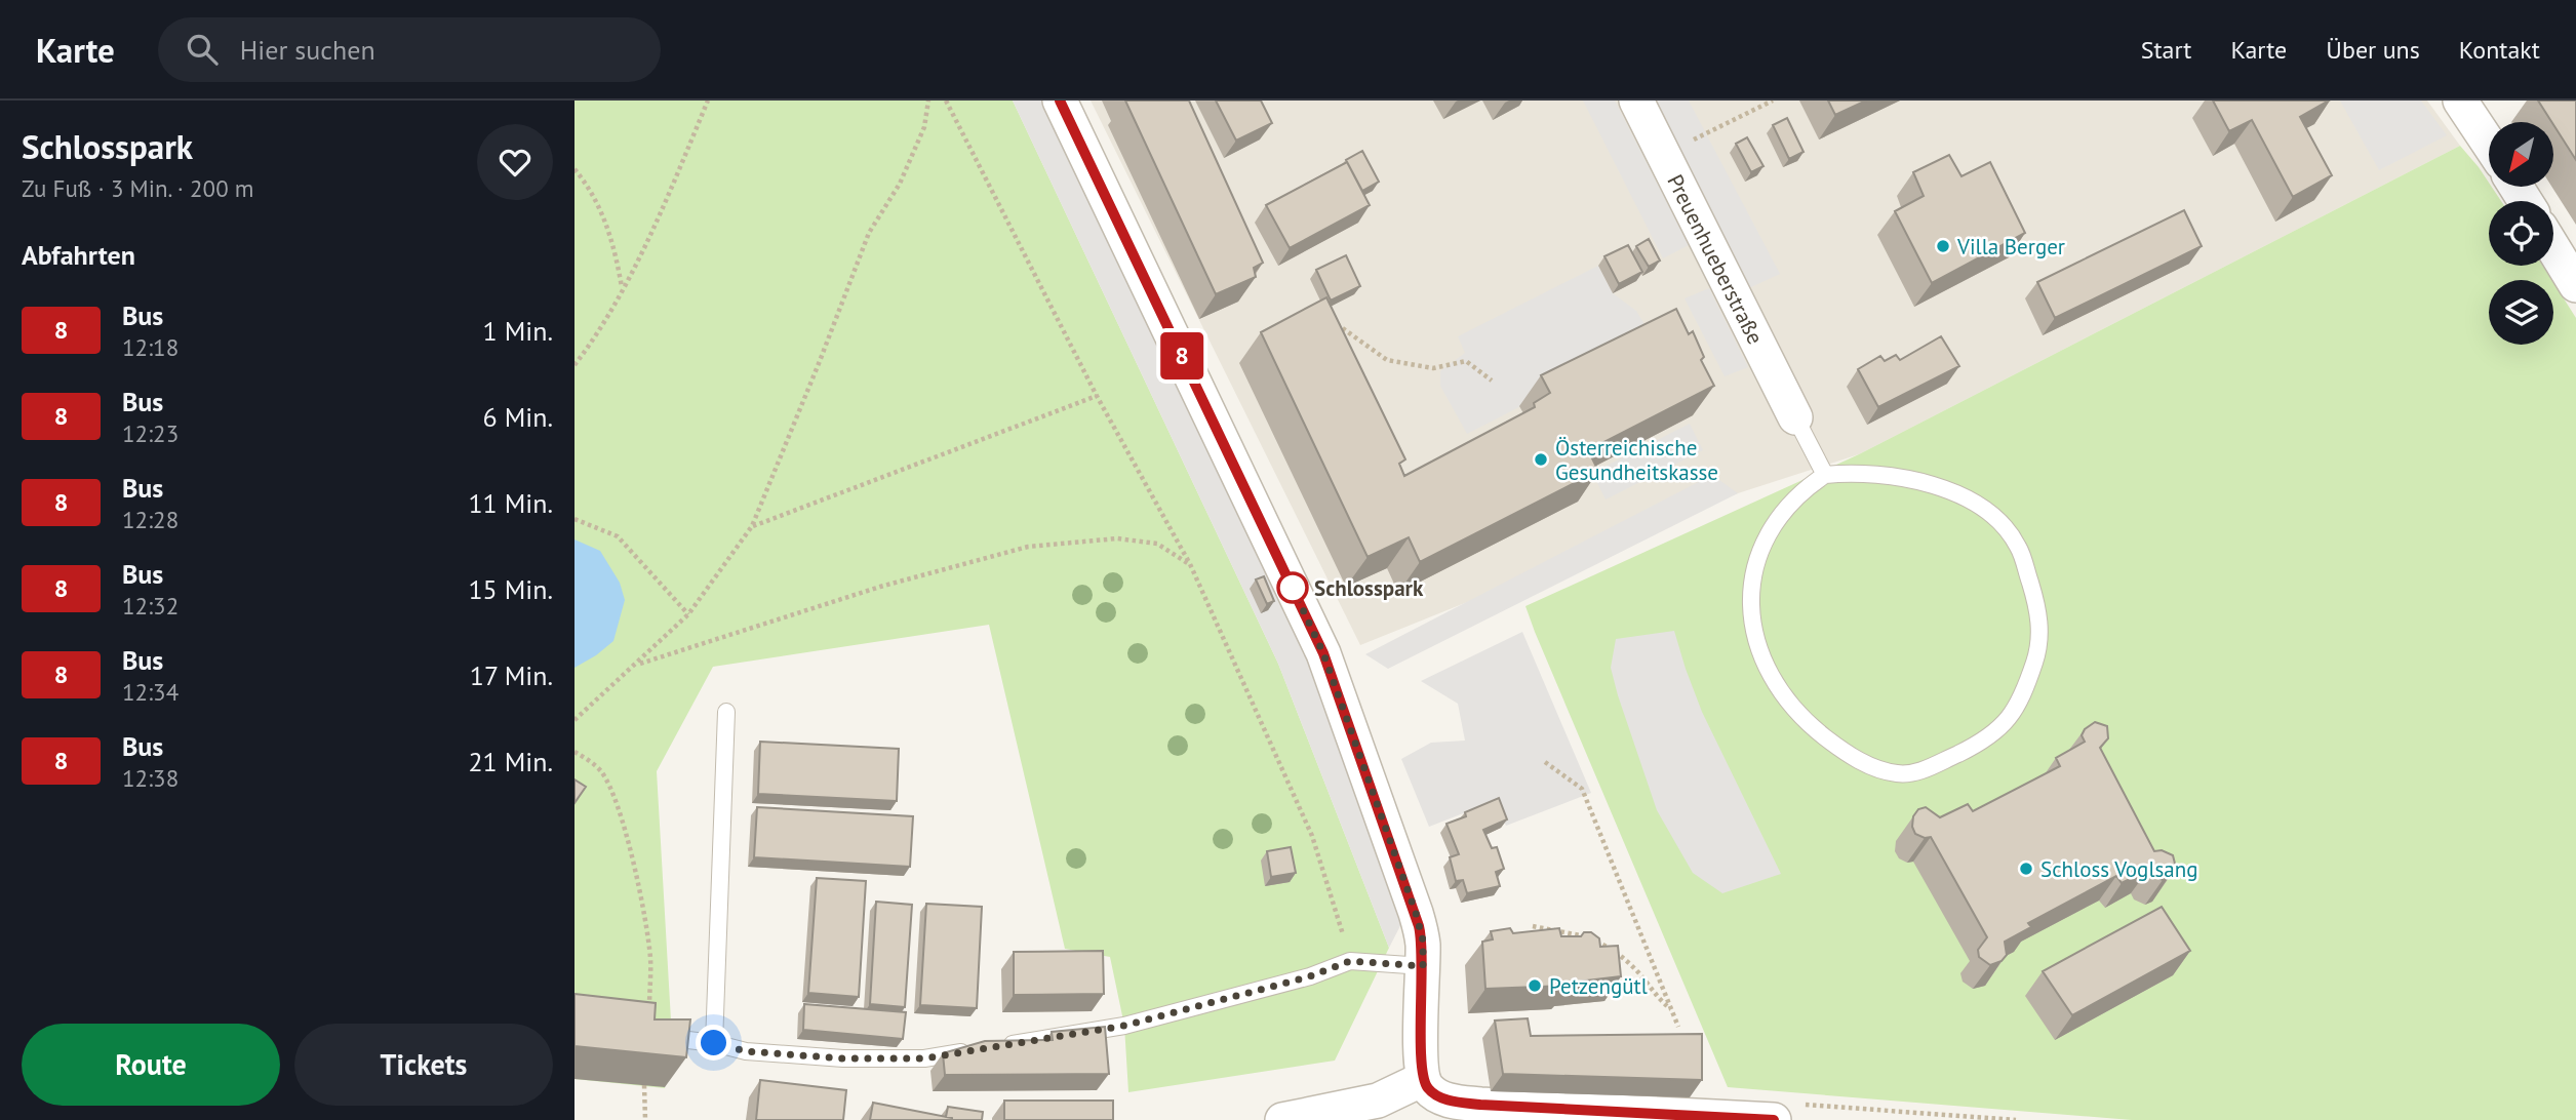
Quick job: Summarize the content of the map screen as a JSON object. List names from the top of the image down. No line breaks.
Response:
{"streets":{"street":["Preuenhueberstraße"]},"places":["Villa Berger","Österreichische Gesundheitskasse","Schlosspark","Schloss Voglsang","Petzengütl"],"lines":["bus line 8"],"north":"bottom left","page":{"header":"Karte","search":"Hier suchen","nav":["Start","Karte","Über uns","Kontakt"],"heading":[["Schlosspark","Zu Fuß · 3 Min. · 200 m"],"Abfahrten"],"on_map":"8","list":[{"mark":"8","name":"Bus","note":"12:18","value":"1 Min."},{"mark":"8","name":"Bus","note":"12:23","value":"6 Min."},{"mark":"8","name":"Bus","note":"12:28","value":"11 Min."},{"mark":"8","name":"Bus","note":"12:32","value":"15 Min."},{"mark":"8","name":"Bus","note":"12:34","value":"17 Min."},{"mark":"8","name":"Bus","note":"12:38","value":"21 Min."}],"buttons":["Route","Tickets"]}}
